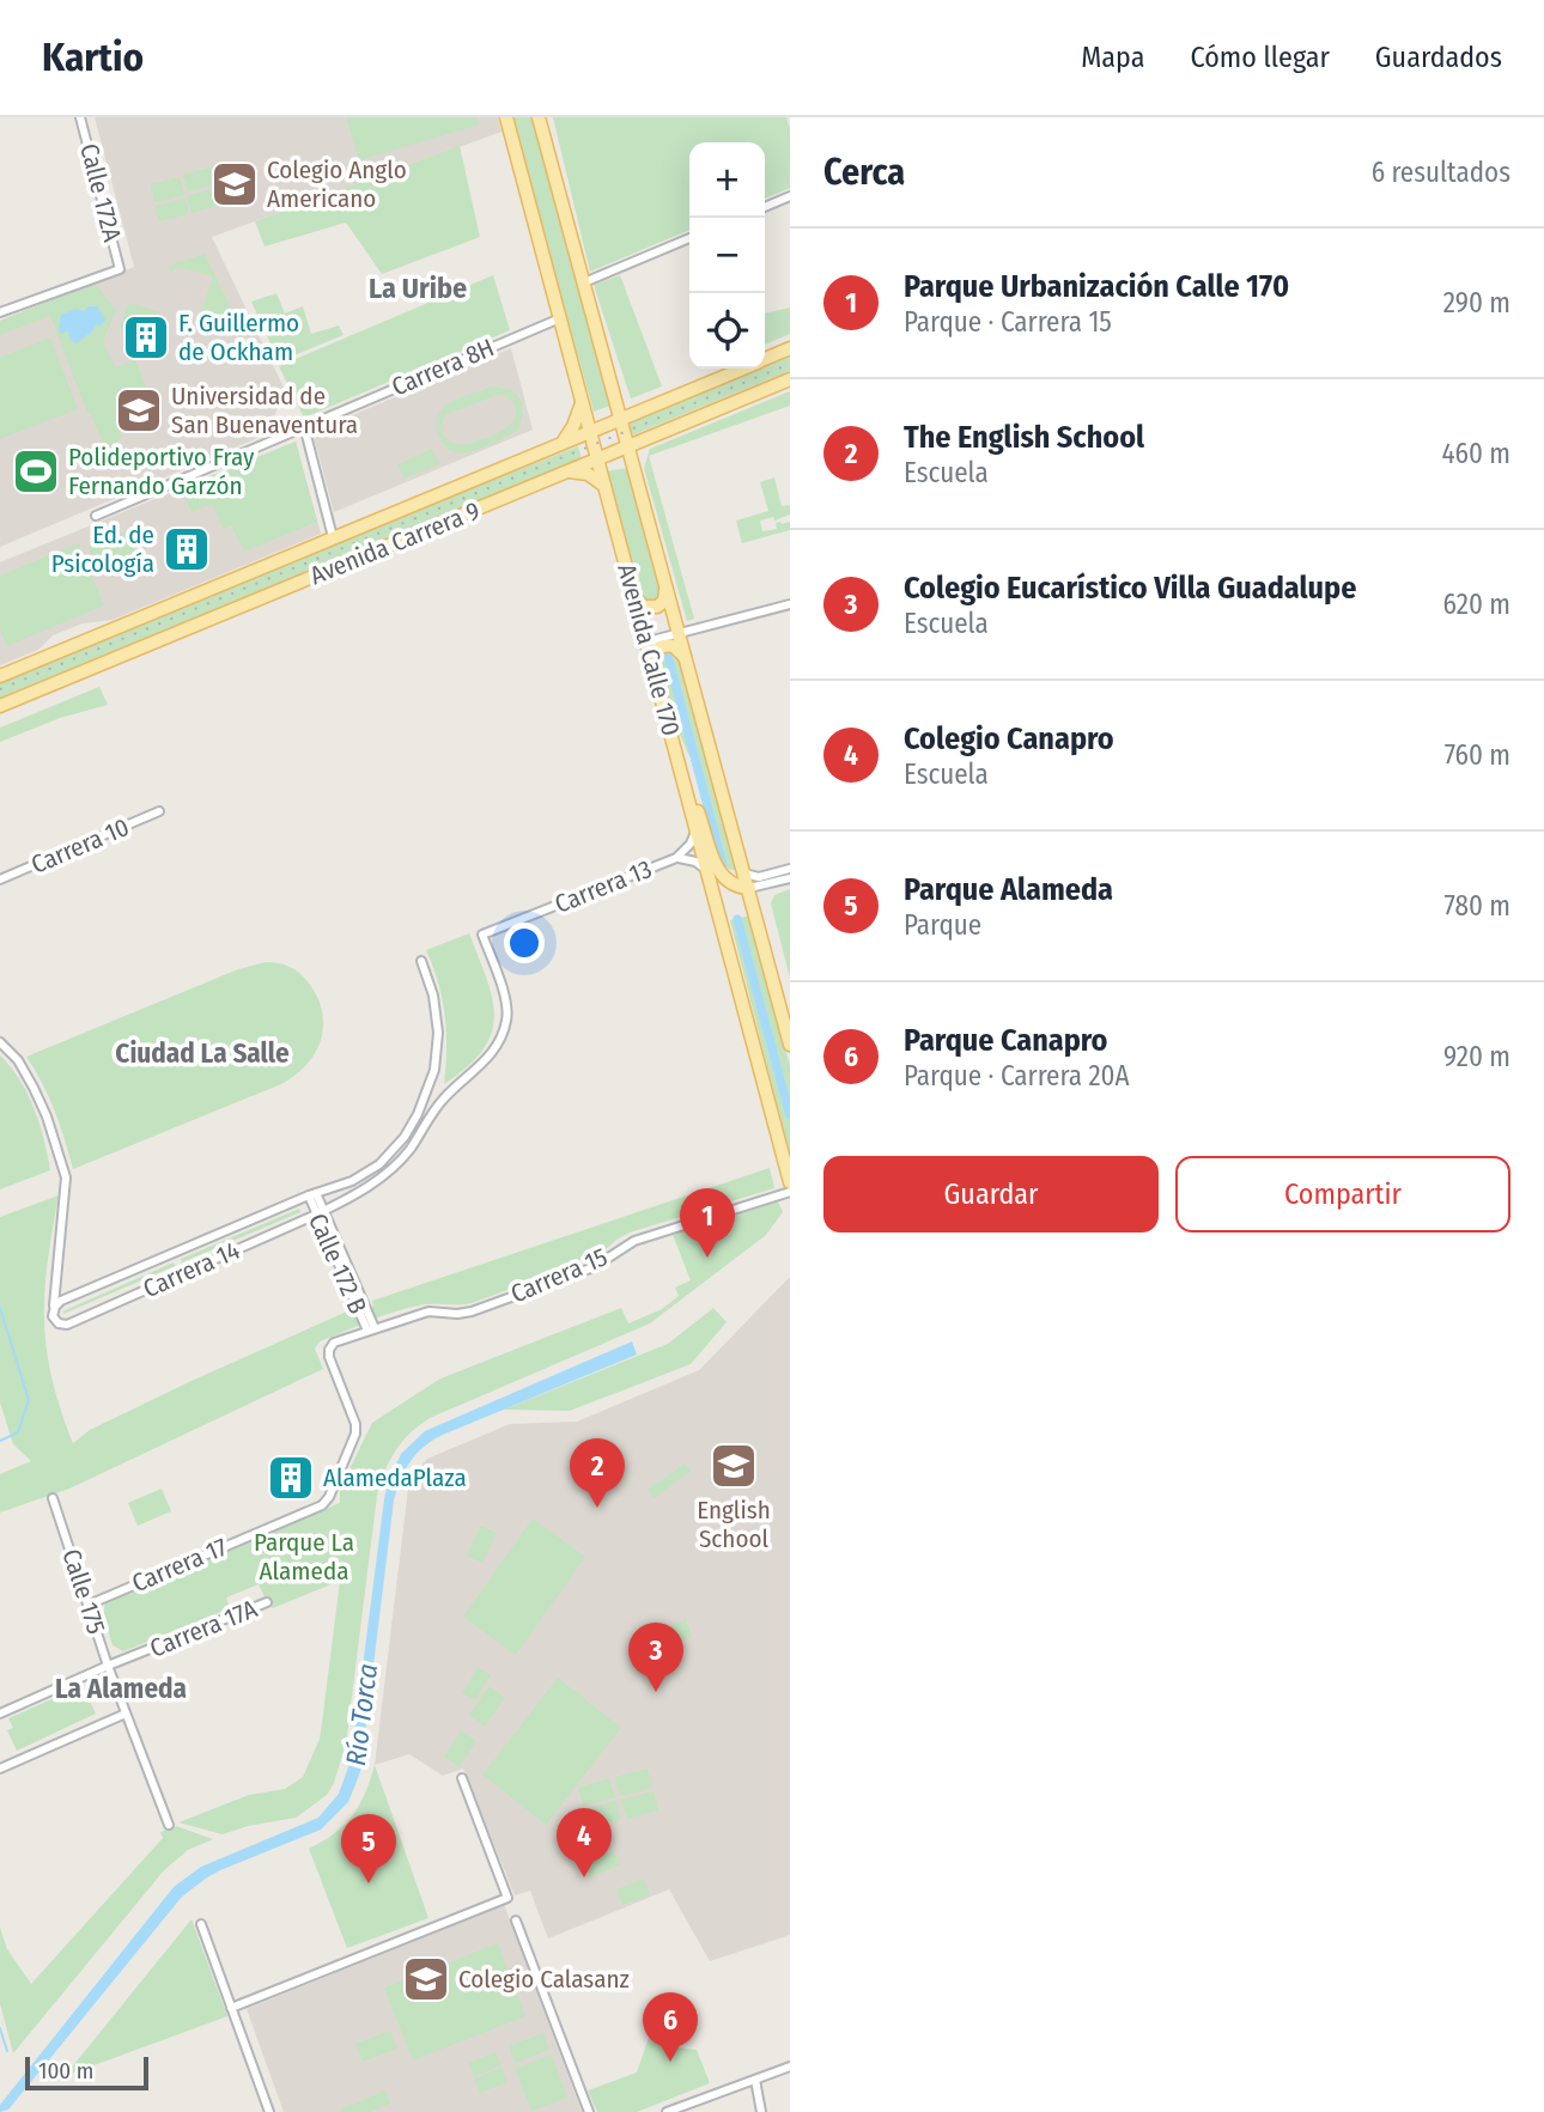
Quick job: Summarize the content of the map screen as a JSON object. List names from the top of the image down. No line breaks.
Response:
{"streets":{"main road":["Avenida Carrera 9","Avenida Calle 170"],"street":["Calle 172A","Carrera 8H","Carrera 10","Carrera 13","Calle 172 B","Carrera 14","Carrera 15","Carrera 17","Calle 175","Carrera 17A"]},"crossings":[["Carrera 8H","Avenida Calle 170"],["Avenida Carrera 9","Avenida Calle 170"],["Avenida Calle 170","Carrera 13"],["Carrera 13","Carrera 14"],["Calle 172 B","Carrera 14"],["Calle 172 B","Carrera 15"],["Carrera 15","Carrera 17"],["Carrera 17","Calle 175"],["Calle 175","Carrera 17A"]],"districts":["La Uribe","Ciudad La Salle","La Alameda"],"water":["Río Torca"],"parks":["Parque La Alameda"],"places":{"school or university":["Colegio Anglo Americano","Universidad de San Buenaventura","English School","Colegio Calasanz"],"building":["F. Guillermo de Ockham","Ed. de Psicología","AlamedaPlaza"],"sports":["Polideportivo Fray Fernando Garzón"]},"scale_bar":"100 m","page":{"header":"Kartio","nav":["Mapa","Cómo llegar","Guardados"],"heading":["Cerca","6 resultados"],"map_buttons":["+","−"],"list":[{"mark":"1","name":"Parque Urbanización Calle 170","note":"Parque · Carrera 15","value":"290 m"},{"mark":"2","name":"The English School","note":"Escuela","value":"460 m"},{"mark":"3","name":"Colegio Eucarístico Villa Guadalupe","note":"Escuela","value":"620 m"},{"mark":"4","name":"Colegio Canapro","note":"Escuela","value":"760 m"},{"mark":"5","name":"Parque Alameda","note":"Parque","value":"780 m"},{"mark":"6","name":"Parque Canapro","note":"Parque · Carrera 20A","value":"920 m"}],"buttons":["Guardar","Compartir"],"pins":["1","2","3","4","5","6"],"scale":"100 m"}}
